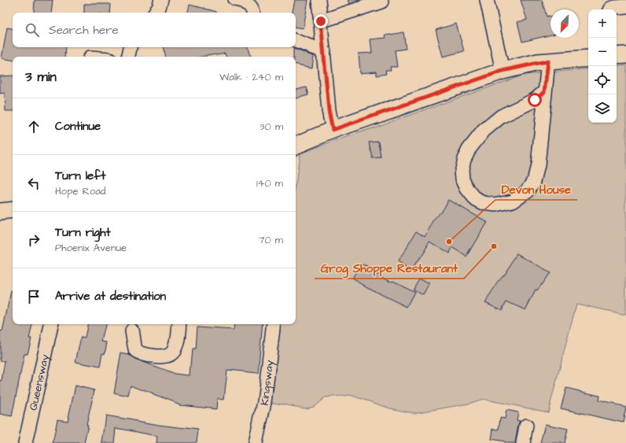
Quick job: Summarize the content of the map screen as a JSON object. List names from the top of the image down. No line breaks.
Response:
{"streets":{"street":["Queensway","Kingsway"]},"places":["Devon House","Grog Shoppe Restaurant"],"north":"bottom left","page":{"map_buttons":["+","−"],"search":"Search here","heading":["3 min","Walk · 240 m"],"list":[["Continue","30 m"],["Turn left","Hope Road","140 m"],["Turn right","Phoenix Avenue","70 m"],"Arrive at destination"]}}
